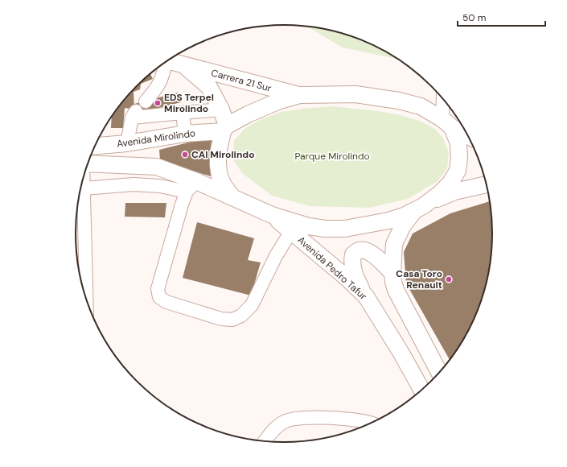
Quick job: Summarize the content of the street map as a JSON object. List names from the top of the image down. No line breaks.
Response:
{"streets":{"main road":["Carrera 21 Sur","Avenida Mirolindo","Avenida Pedro Tafur"]},"crossings":[["Carrera 21 Sur","Avenida Mirolindo"]],"parks":["Parque Mirolindo"],"places":["EDS Terpel Mirolindo","CAI Mirolindo","Casa Toro Renault"],"scale_bar":"50 m"}
